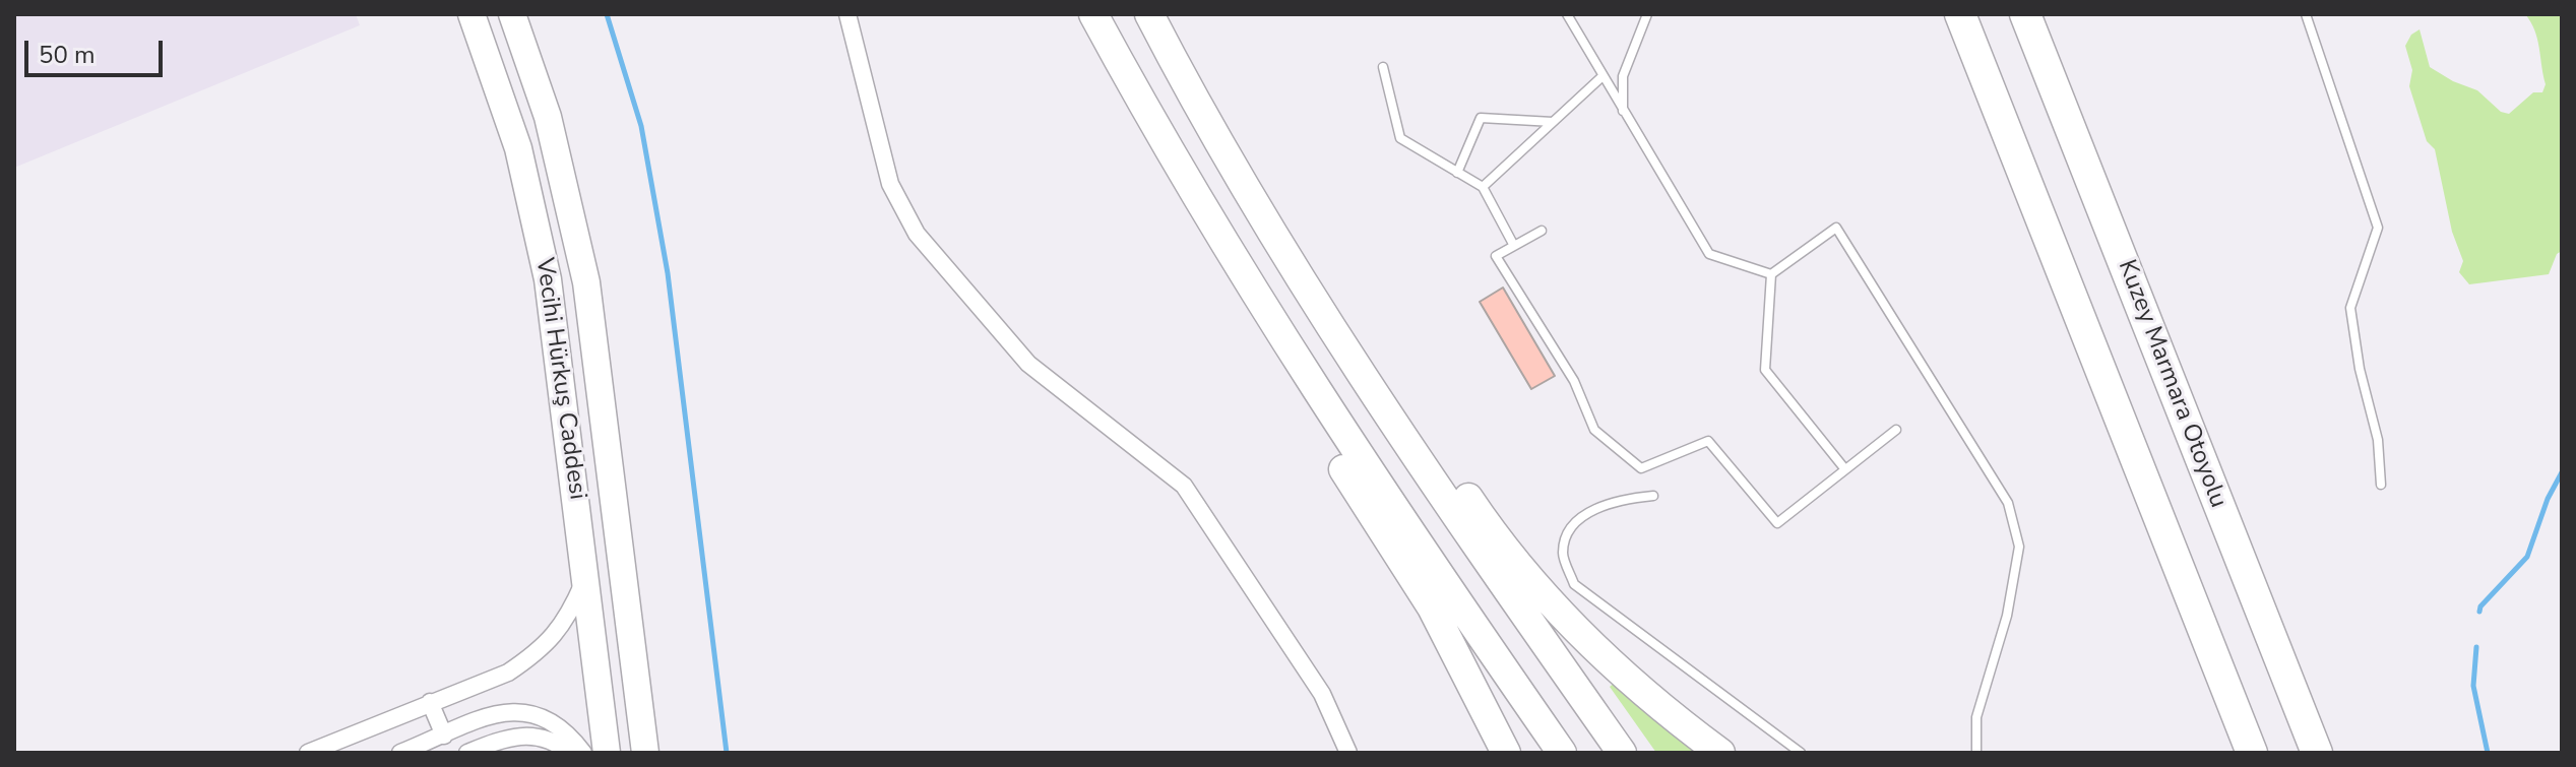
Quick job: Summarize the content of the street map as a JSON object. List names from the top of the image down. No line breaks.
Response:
{"streets":{"highway":["Kuzey Marmara Otoyolu"],"main road":["Vecihi Hürkuş Caddesi"]},"scale_bar":"50 m"}
